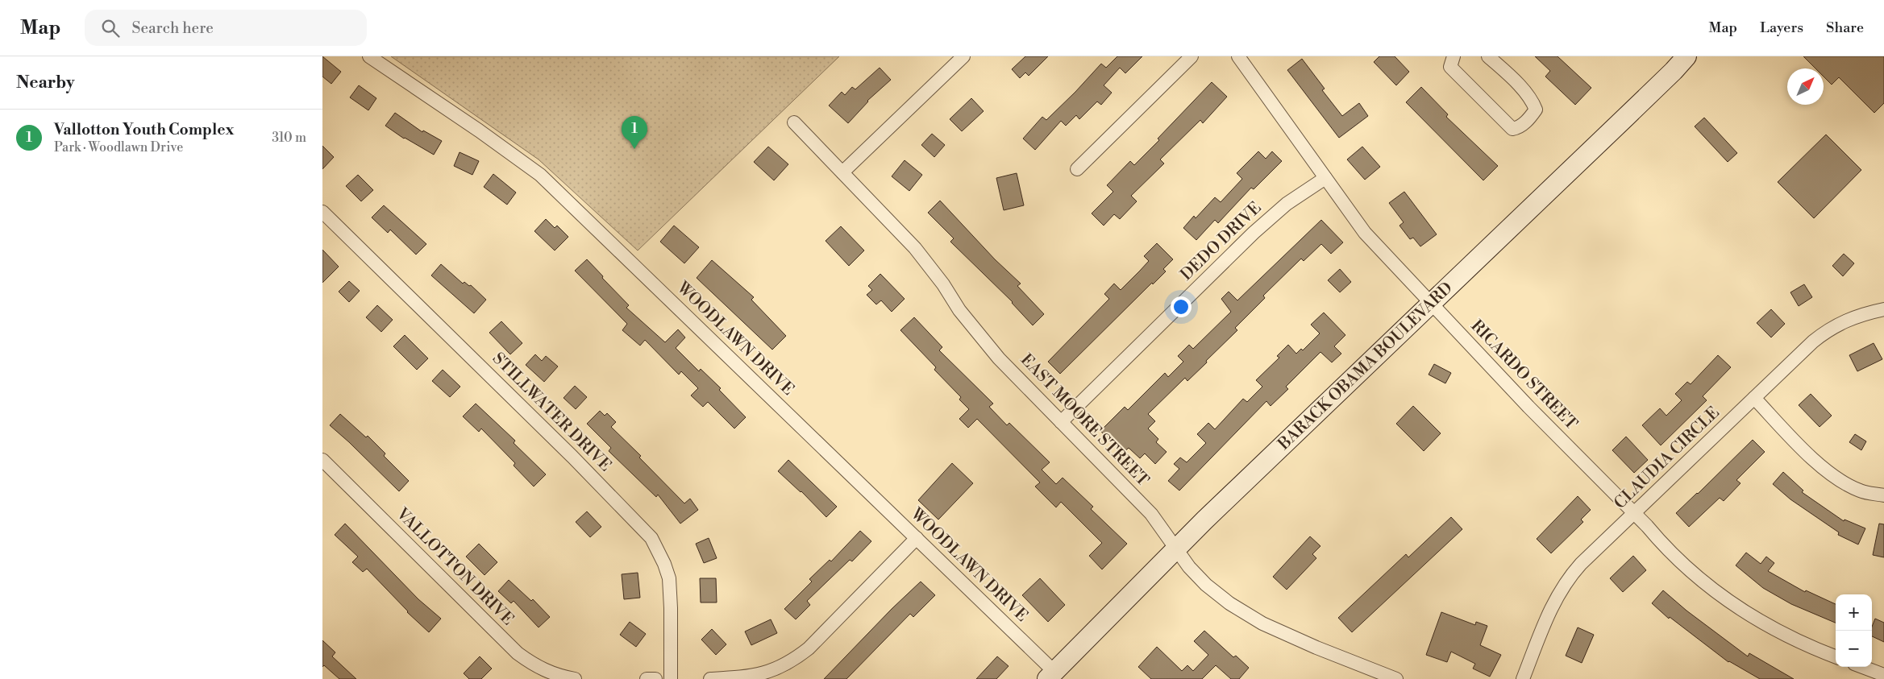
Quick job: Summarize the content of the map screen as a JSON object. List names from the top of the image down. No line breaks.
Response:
{"streets":{"main road":["BARACK OBAMA BOULEVARD"],"street":["DEDO DRIVE","WOODLAWN DRIVE","RICARDO STREET","STILLWATER DRIVE","EAST MOORE STREET","CLAUDIA CIRCLE","VALLOTTON DRIVE"]},"crossings":[["DEDO DRIVE","RICARDO STREET"],["DEDO DRIVE","EAST MOORE STREET"],["WOODLAWN DRIVE","BARACK OBAMA BOULEVARD"],["BARACK OBAMA BOULEVARD","RICARDO STREET"],["BARACK OBAMA BOULEVARD","EAST MOORE STREET"],["RICARDO STREET","CLAUDIA CIRCLE"]],"north":"top right","page":{"header":"Map","search":"Search here","nav":["Map","Layers","Share"],"heading":"Nearby","list":[{"mark":"1","name":"Vallotton Youth Complex","note":"Park · Woodlawn Drive","value":"310 m"}],"pins":"1","map_buttons":["+","−"]}}
